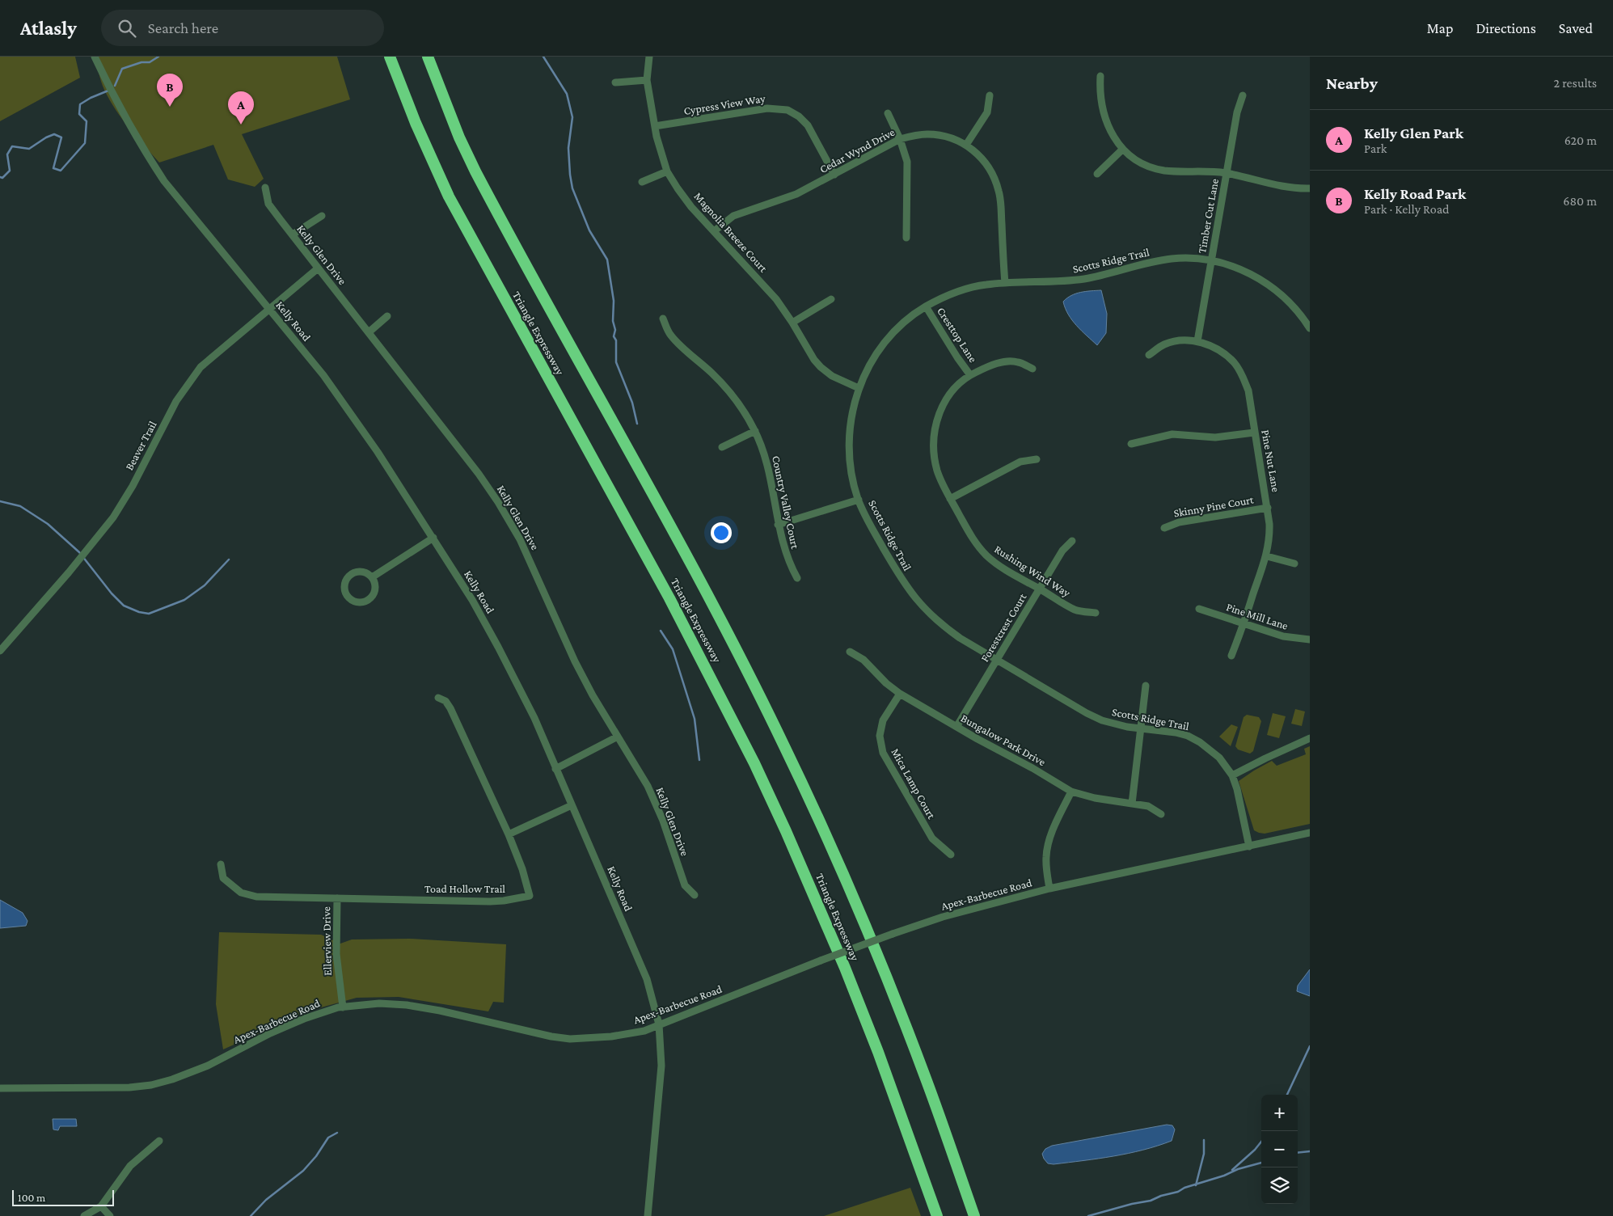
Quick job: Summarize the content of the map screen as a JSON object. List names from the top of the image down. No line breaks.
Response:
{"streets":{"highway":["Triangle Expressway"],"street":["Cypress View Way","Cedar Wynd Drive","Timber Cut Lane","Magnolia Breeze Court","Kelly Glen Drive","Scotts Ridge Trail","Kelly Road","Cresttop Lane","Beaver Trail","Pine Nut Lane","Country Valley Court","Skinny Pine Court","Rushing Wind Way","Pine Mill Lane","Forestcrest Court","Bungalow Park Drive","Mica Lamp Court","Toad Hollow Trail","Apex-Barbecue Road","Ellerview Drive"]},"crossings":[["Cypress View Way","Cedar Wynd Drive"],["Cypress View Way","Magnolia Breeze Court"],["Cedar Wynd Drive","Magnolia Breeze Court"],["Cedar Wynd Drive","Scotts Ridge Trail"],["Timber Cut Lane","Scotts Ridge Trail"],["Timber Cut Lane","Pine Nut Lane"],["Magnolia Breeze Court","Scotts Ridge Trail"],["Kelly Glen Drive","Beaver Trail"],["Scotts Ridge Trail","Cresttop Lane"],["Scotts Ridge Trail","Forestcrest Court"],["Scotts Ridge Trail","Apex-Barbecue Road"],["Kelly Road","Beaver Trail"],["Kelly Road","Apex-Barbecue Road"],["Cresttop Lane","Rushing Wind Way"],["Pine Nut Lane","Skinny Pine Court"],["Pine Nut Lane","Pine Mill Lane"],["Rushing Wind Way","Forestcrest Court"],["Forestcrest Court","Bungalow Park Drive"],["Bungalow Park Drive","Mica Lamp Court"],["Toad Hollow Trail","Ellerview Drive"],["Apex-Barbecue Road","Ellerview Drive"]],"scale_bar":"100 m","page":{"header":"Atlasly","search":"Search here","nav":["Map","Directions","Saved"],"heading":["Nearby","2 results"],"pins":["B","A"],"list":[{"mark":"A","name":"Kelly Glen Park","note":"Park","value":"620 m"},{"mark":"B","name":"Kelly Road Park","note":"Park · Kelly Road","value":"680 m"}],"map_buttons":["+","−"],"scale":"100 m"}}
